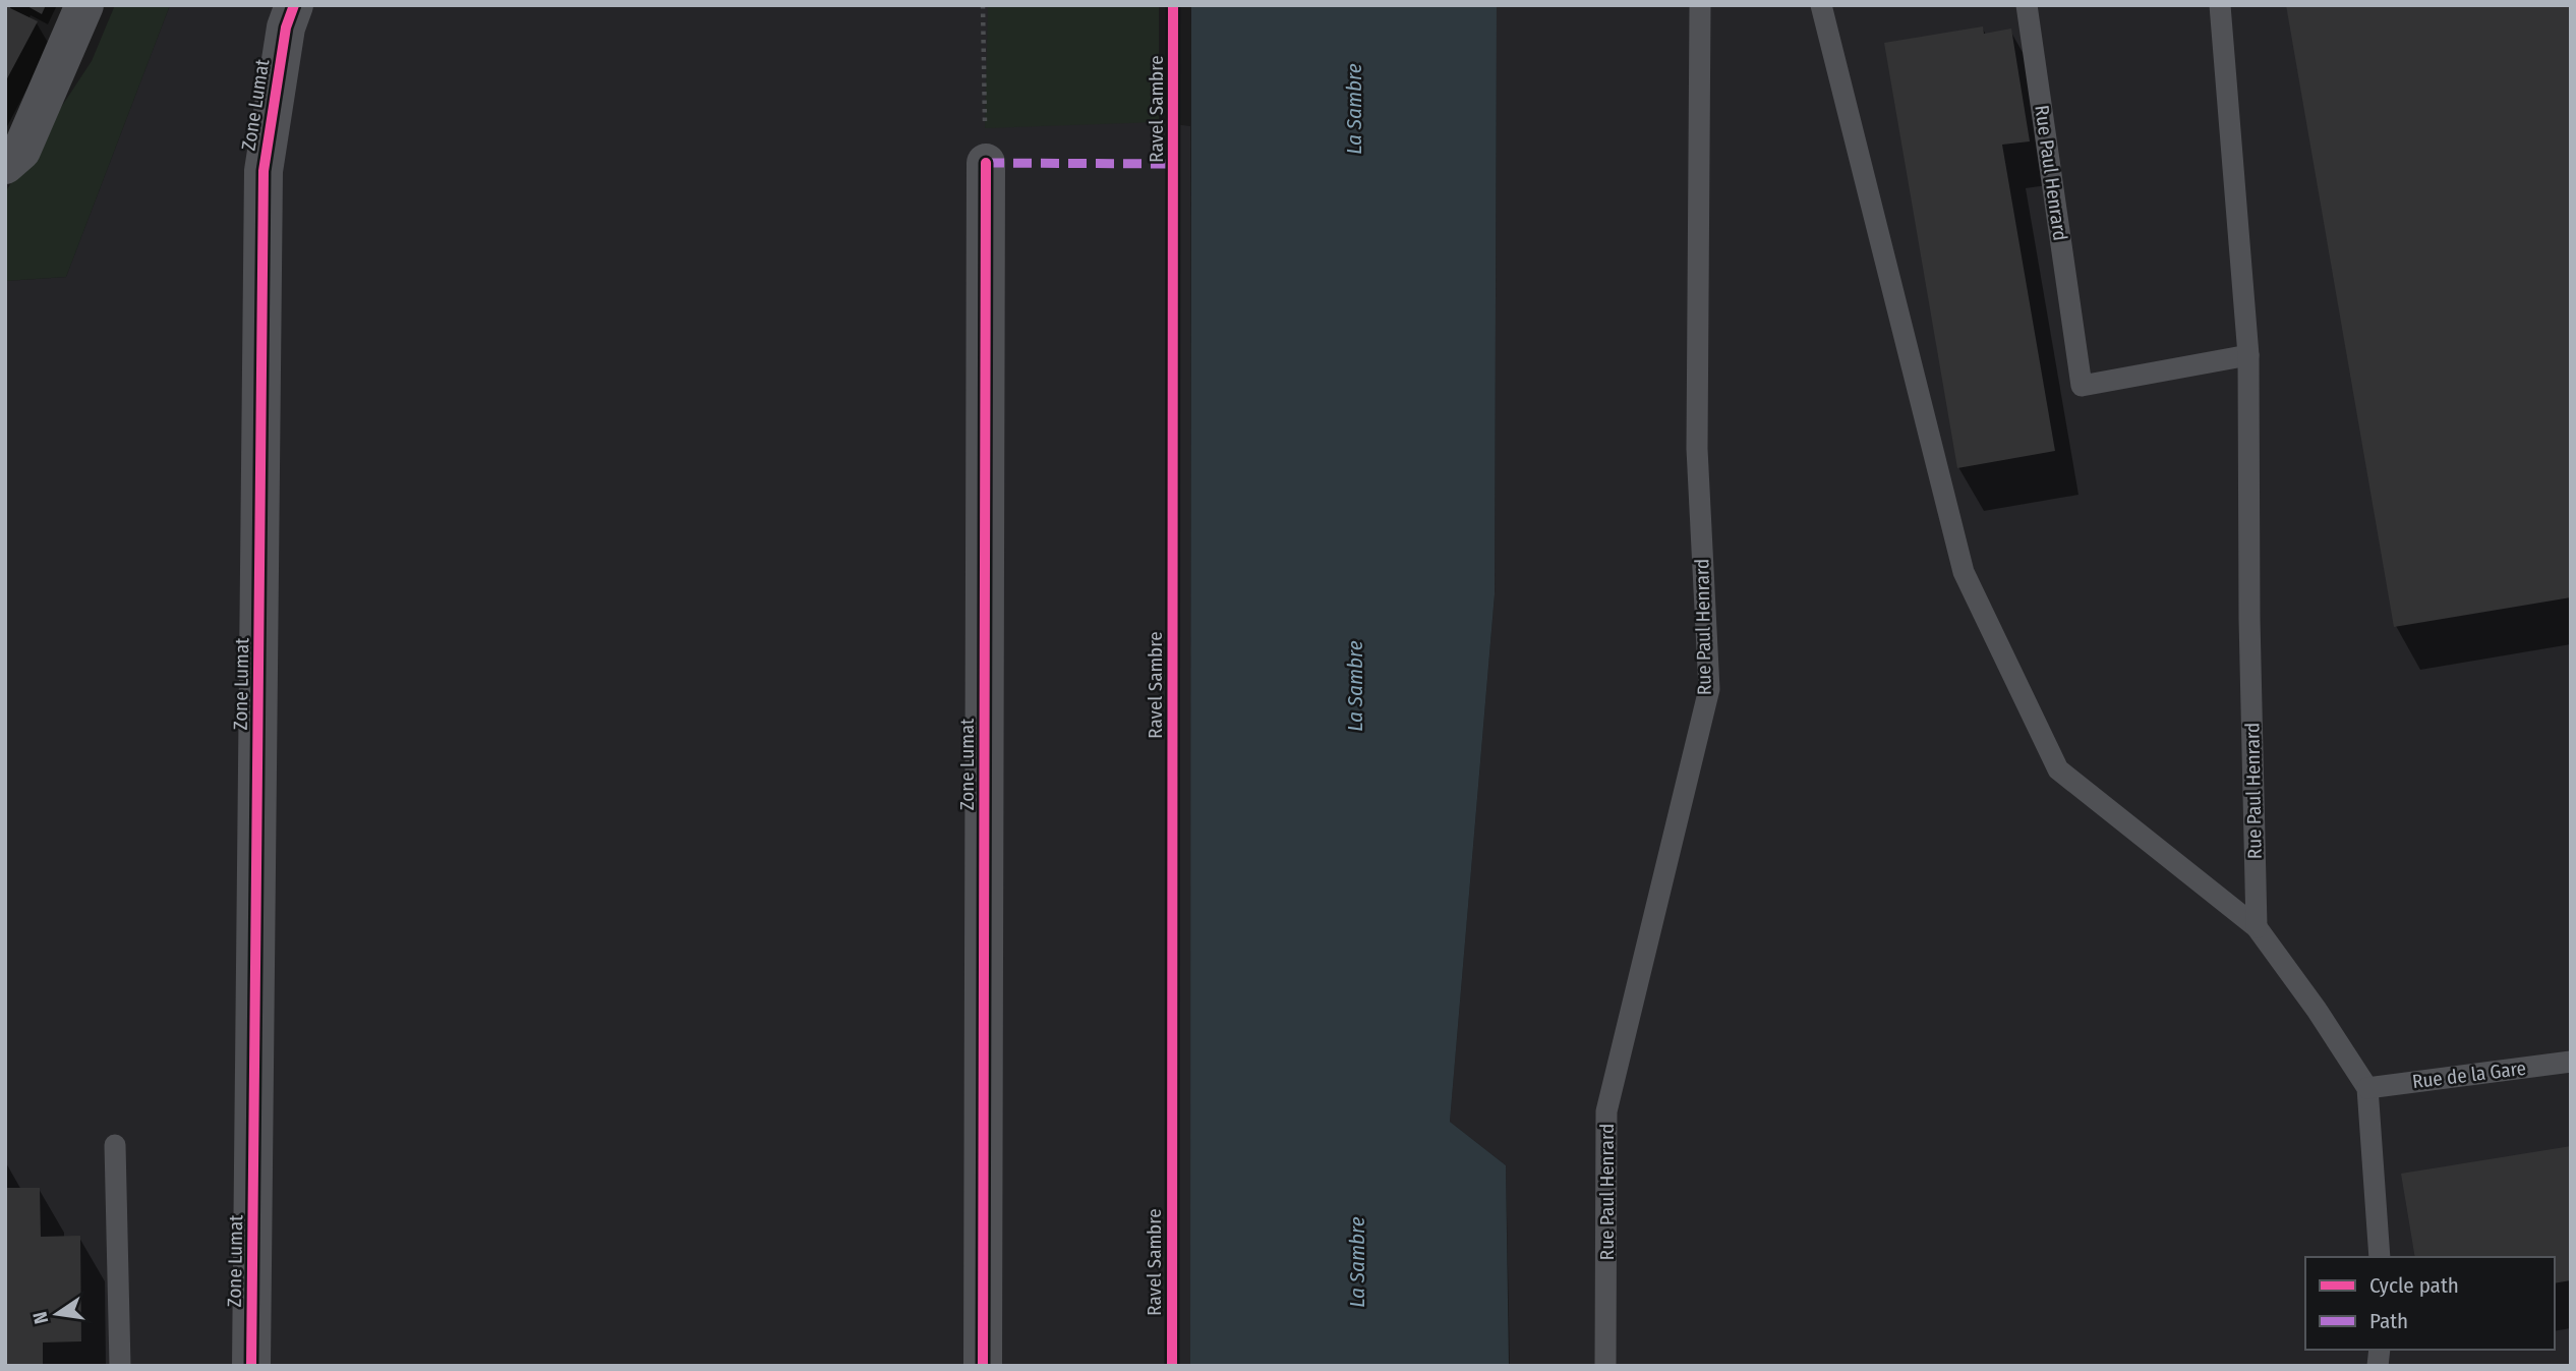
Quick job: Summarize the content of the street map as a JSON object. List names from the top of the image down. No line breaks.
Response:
{"streets":{"street":["Zone Lumat"],"lane":["Rue Paul Henrard","Rue de la Gare"],"cycle path":["Ravel Sambre"]},"water":["La Sambre"],"legend":["Cycle path","Path"],"north":"left"}
